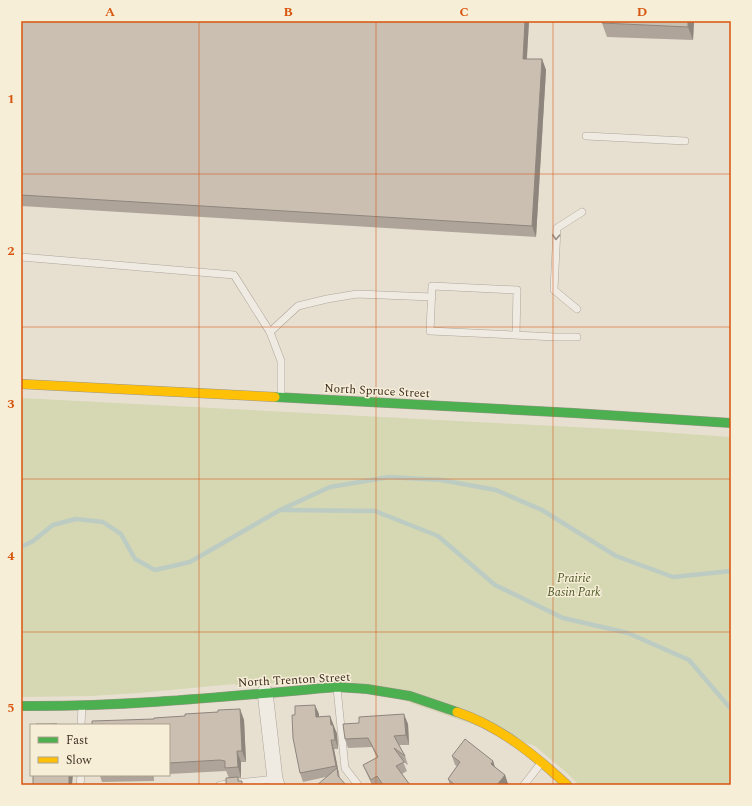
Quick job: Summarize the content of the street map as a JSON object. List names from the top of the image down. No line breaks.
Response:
{"streets":{"street":["North Spruce Street","North Trenton Street"]},"parks":["Prairie Basin Park"],"legend":["Fast","Slow"],"grid":{"columns":["A","B","C","D"],"rows":["1","2","3","4","5"]}}
